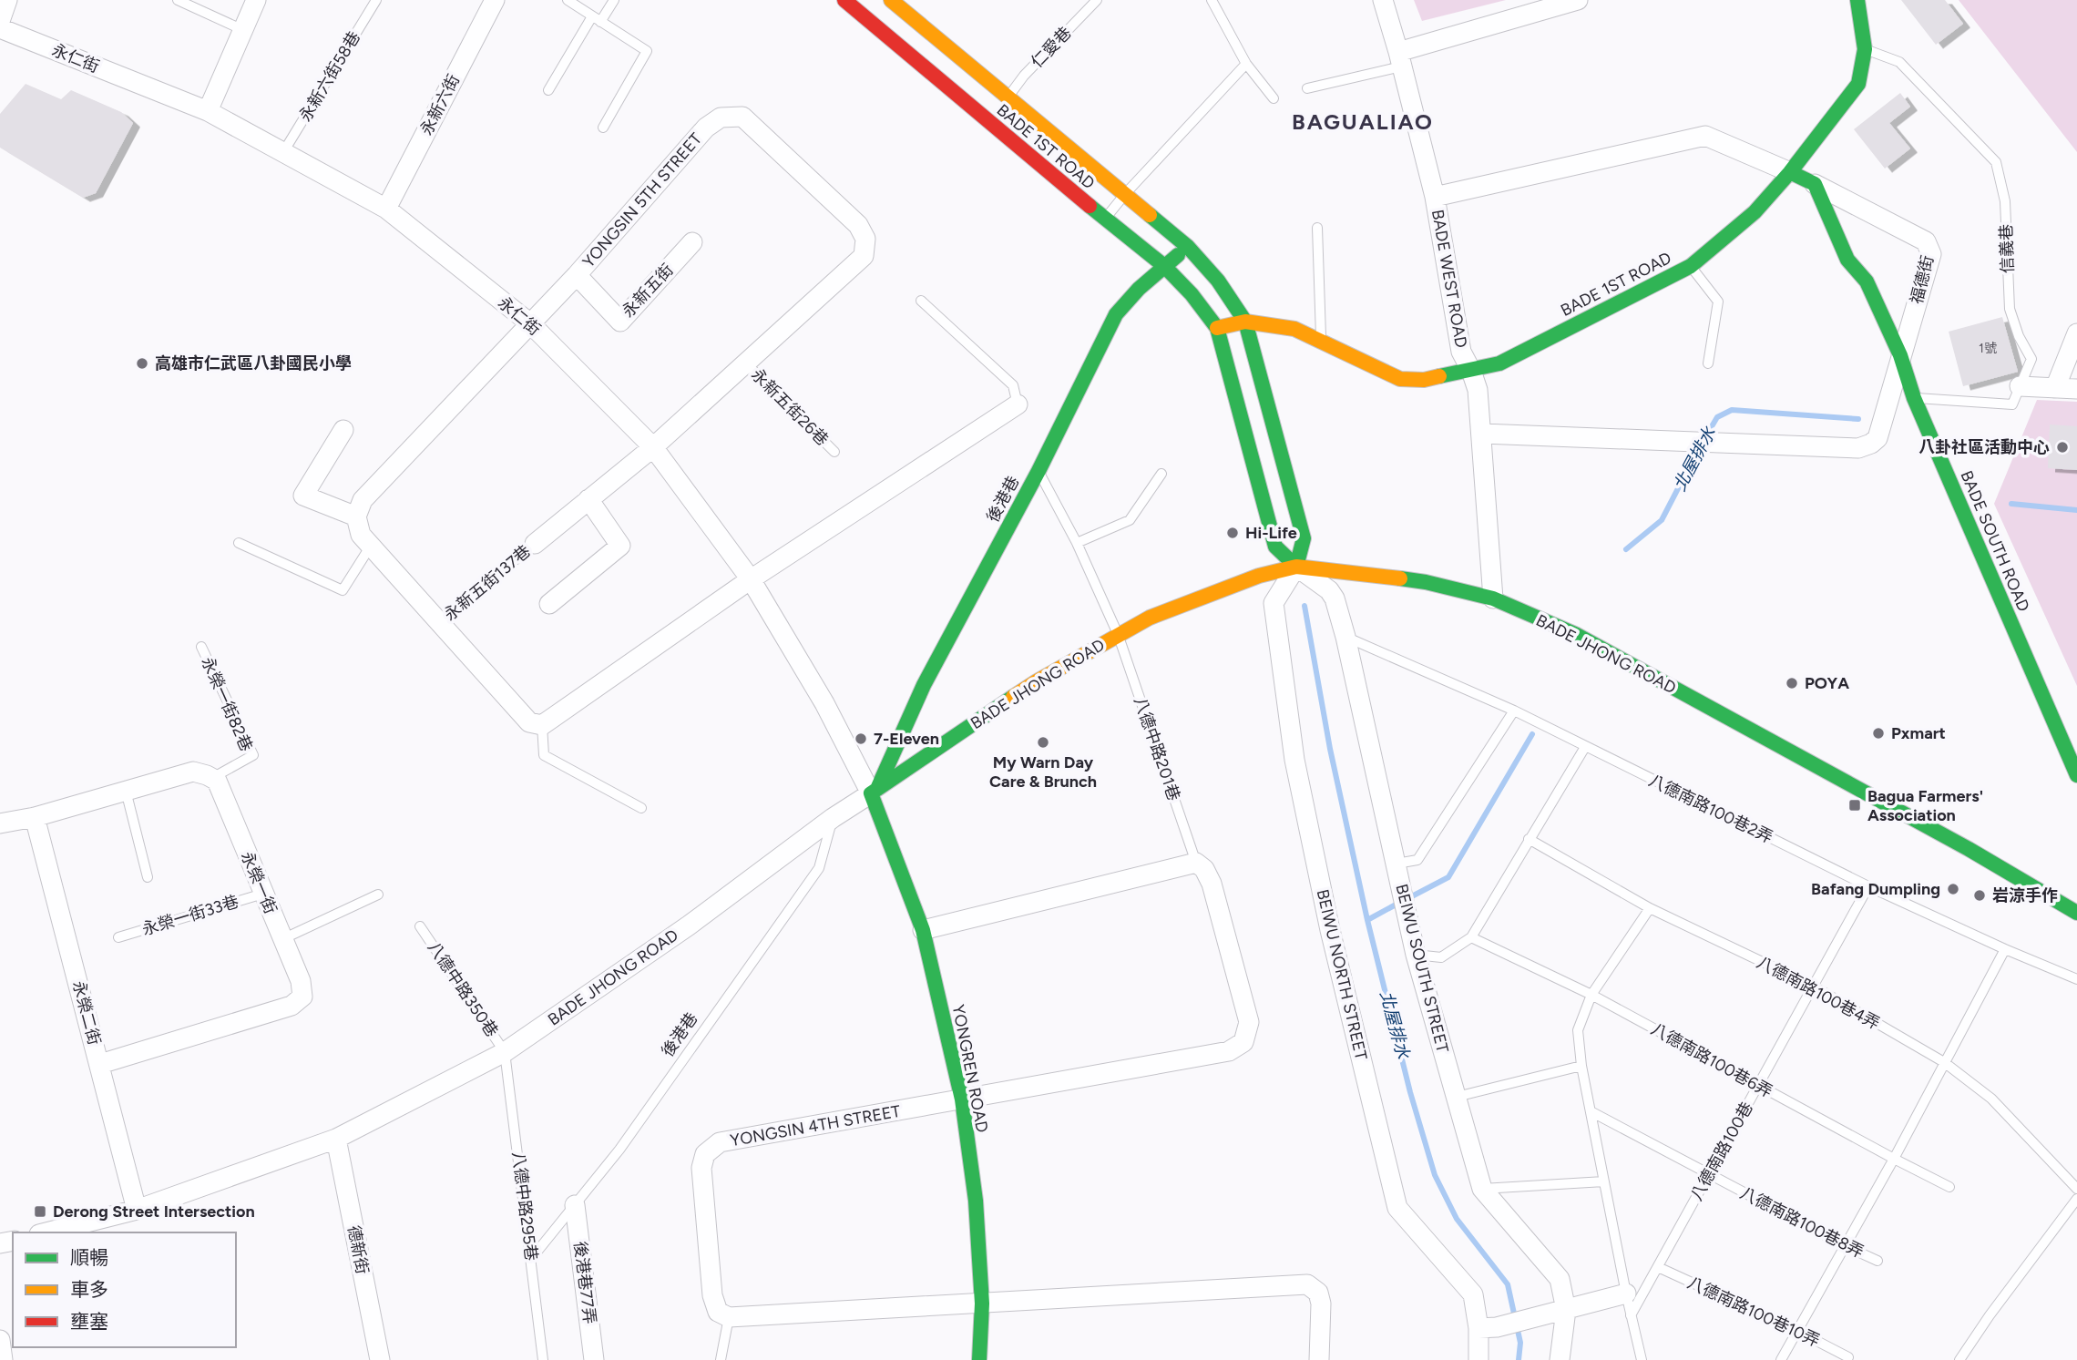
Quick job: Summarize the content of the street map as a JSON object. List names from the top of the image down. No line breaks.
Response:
{"streets":{"street":["永仁街","永新六街","BADE 1ST ROAD","YONGSIN 5TH STREET","BADE WEST ROAD","福德街","永新五街","後港巷","BADE SOUTH ROAD","BADE JHONG ROAD","永榮一街","BEIWU SOUTH STREET","BEIWU NORTH STREET","永榮二街","YONGREN ROAD","YONGSIN 4TH STREET","德新街","後港巷77弄"],"lane":["仁愛巷","永新六街58巷","信義巷","永新五街26巷","永新五街137巷","永榮一街82巷","八德中路201巷","八德南路100巷2弄","永榮一街33巷","八德中路350巷","八德南路100巷4弄","八德南路100巷6弄","八德南路100巷","八德中路295巷","八德南路100巷8弄","八德南路100巷10弄"]},"crossings":[["仁愛巷","BADE 1ST ROAD"],["永仁街","永新六街58巷"],["永仁街","永新六街"],["永仁街","YONGSIN 5TH STREET"],["永仁街","後港巷"],["永仁街","BADE JHONG ROAD"],["永仁街","YONGREN ROAD"],["BADE 1ST ROAD","信義巷"],["BADE 1ST ROAD","BADE WEST ROAD"],["BADE 1ST ROAD","福德街"],["BADE 1ST ROAD","後港巷"],["BADE 1ST ROAD","BADE JHONG ROAD"],["BADE 1ST ROAD","BEIWU SOUTH STREET"],["BADE 1ST ROAD","BEIWU NORTH STREET"],["YONGSIN 5TH STREET","永新五街"],["YONGSIN 5TH STREET","永新五街26巷"],["YONGSIN 5TH STREET","永新五街137巷"],["BADE WEST ROAD","福德街"],["BADE WEST ROAD","BADE JHONG ROAD"],["福德街","BADE SOUTH ROAD"],["後港巷","BADE JHONG ROAD"],["後港巷","八德中路201巷"],["後港巷","YONGREN ROAD"],["後港巷","八德中路295巷"],["後港巷","後港巷77弄"],["BADE JHONG ROAD","八德中路201巷"],["BADE JHONG ROAD","BEIWU SOUTH STREET"],["BADE JHONG ROAD","BEIWU NORTH STREET"],["BADE JHONG ROAD","八德中路350巷"],["BADE JHONG ROAD","永榮二街"],["BADE JHONG ROAD","YONGREN ROAD"],["BADE JHONG ROAD","八德中路295巷"],["BADE JHONG ROAD","德新街"],["永榮一街82巷","永榮一街"],["八德中路201巷","YONGSIN 4TH STREET"],["八德南路100巷2弄","BEIWU SOUTH STREET"],["八德南路100巷2弄","八德南路100巷"],["永榮一街","永榮一街33巷"],["永榮一街","永榮二街"],["BEIWU SOUTH STREET","BEIWU NORTH STREET"],["八德中路350巷","八德中路295巷"],["八德南路100巷4弄","八德南路100巷"],["八德南路100巷6弄","八德南路100巷"],["YONGREN ROAD","YONGSIN 4TH STREET"],["八德南路100巷","八德南路100巷8弄"],["八德南路100巷","八德南路100巷10弄"]],"districts":["BAGUALIAO"],"water":["北屋排水"],"places":{"other":["高雄市仁武區八卦國民小學","八卦社區活動中心","Hi-Life","POYA","Pxmart","7-Eleven","My Warn Day Care & Brunch","Bafang Dumpling","岩涼手作"],"transit":["Bagua Farmers' Association","Derong Street Intersection"]},"house_numbers":["1號"],"legend":["順暢","車多","壅塞"]}
